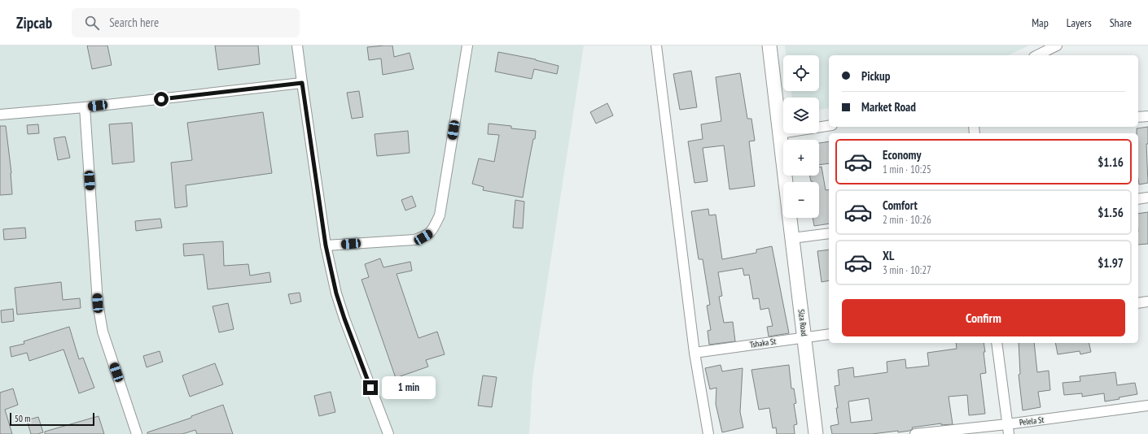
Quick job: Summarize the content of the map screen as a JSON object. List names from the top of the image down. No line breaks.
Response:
{"streets":{"street":["Siza Road","Tshaka St","Pelela St"]},"crossings":[["Siza Road","Tshaka St"]],"scale_bar":"50 m","page":{"header":"Zipcab","search":"Search here","nav":["Map","Layers","Share"],"map_buttons":["+","−"],"banner":["Pickup","Market Road"],"list":[{"name":"Economy","note":"1 min · 10:25","value":"$1.16"},{"name":"Comfort","note":"2 min · 10:26","value":"$1.56"},{"name":"XL","note":"3 min · 10:27","value":"$1.97"}],"buttons":"Confirm","bubble":"1 min","scale":"50 m"}}
